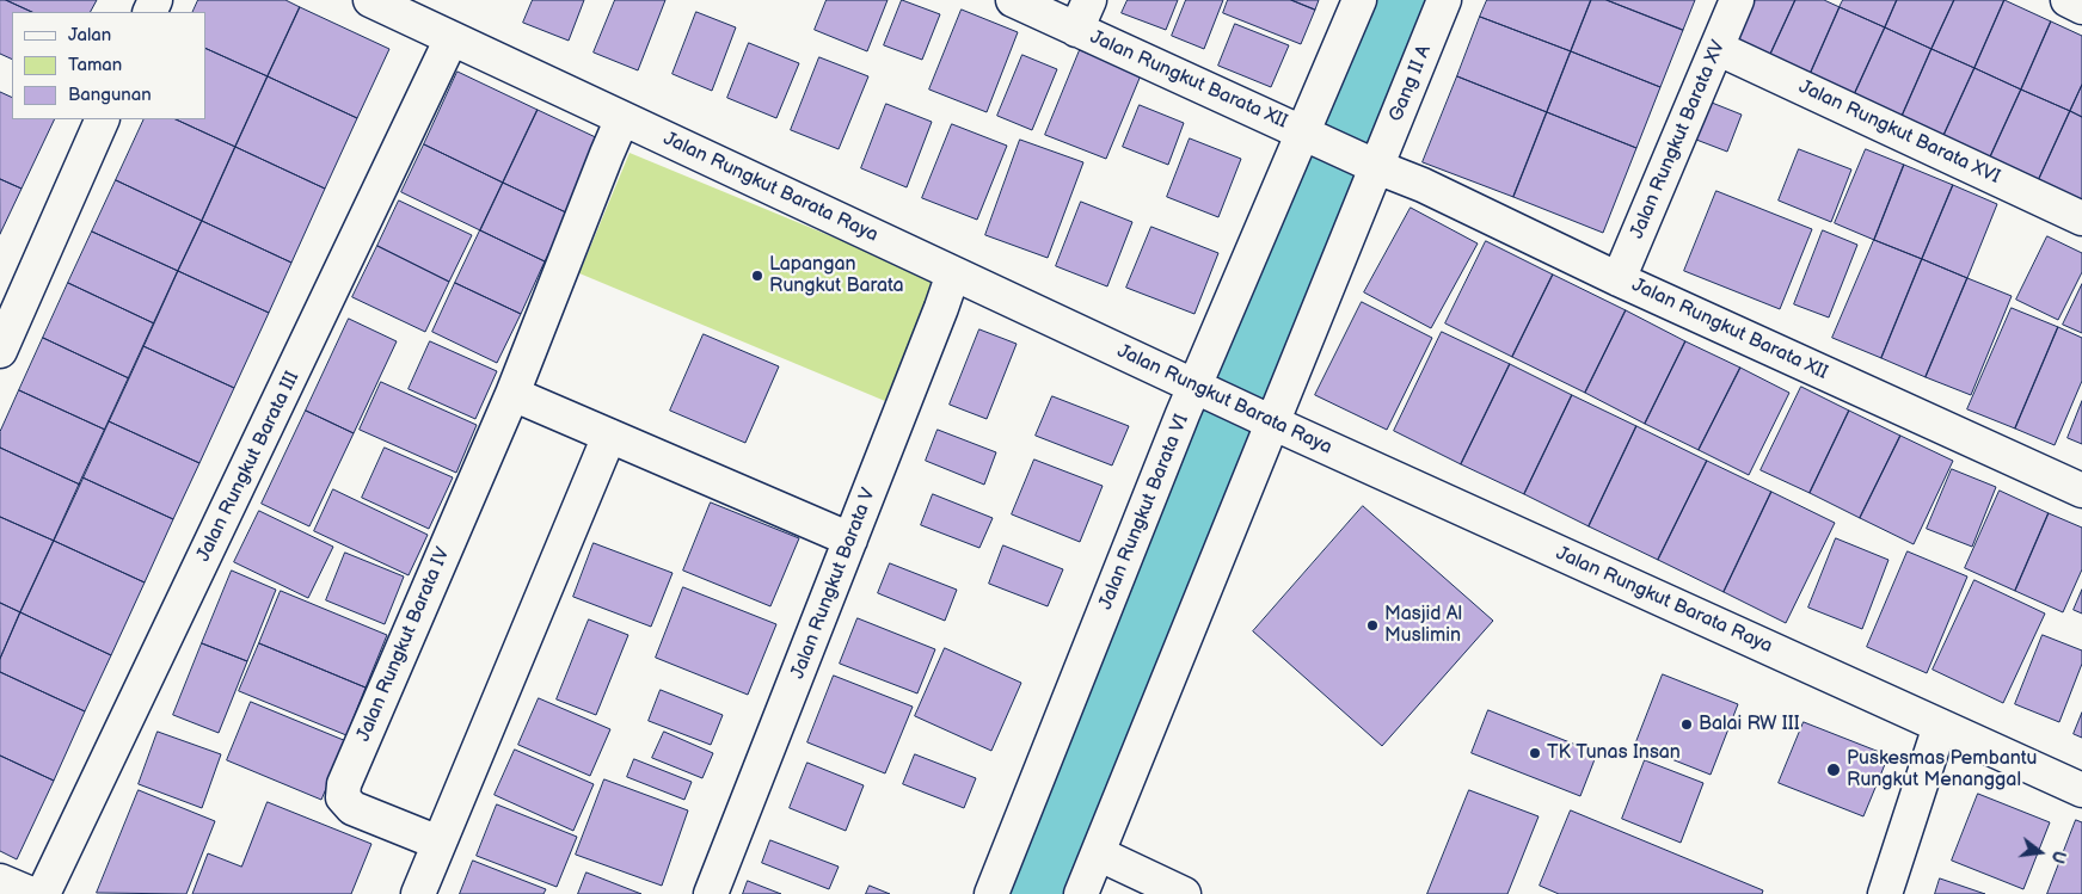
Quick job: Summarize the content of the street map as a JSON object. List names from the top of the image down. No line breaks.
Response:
{"streets":{"street":["Jalan Rungkut Barata XII","Gang II A","Jalan Rungkut Barata XVI","Jalan Rungkut Barata XV","Jalan Rungkut Barata Raya","Jalan Rungkut Barata III","Jalan Rungkut Barata VI","Jalan Rungkut Barata V","Jalan Rungkut Barata IV"]},"crossings":[["Jalan Rungkut Barata XII","Gang II A"],["Jalan Rungkut Barata XII","Jalan Rungkut Barata XV"],["Jalan Rungkut Barata XII","Jalan Rungkut Barata VI"],["Jalan Rungkut Barata XVI","Jalan Rungkut Barata XV"],["Jalan Rungkut Barata Raya","Jalan Rungkut Barata III"],["Jalan Rungkut Barata Raya","Jalan Rungkut Barata VI"],["Jalan Rungkut Barata Raya","Jalan Rungkut Barata V"],["Jalan Rungkut Barata Raya","Jalan Rungkut Barata IV"]],"places":["Lapangan Rungkut Barata","Masjid Al Muslimin","Balai RW III","TK Tunas Insan","Puskesmas Pembantu Rungkut Menanggal"],"legend":["Jalan","Taman","Bangunan"],"north":"right"}
